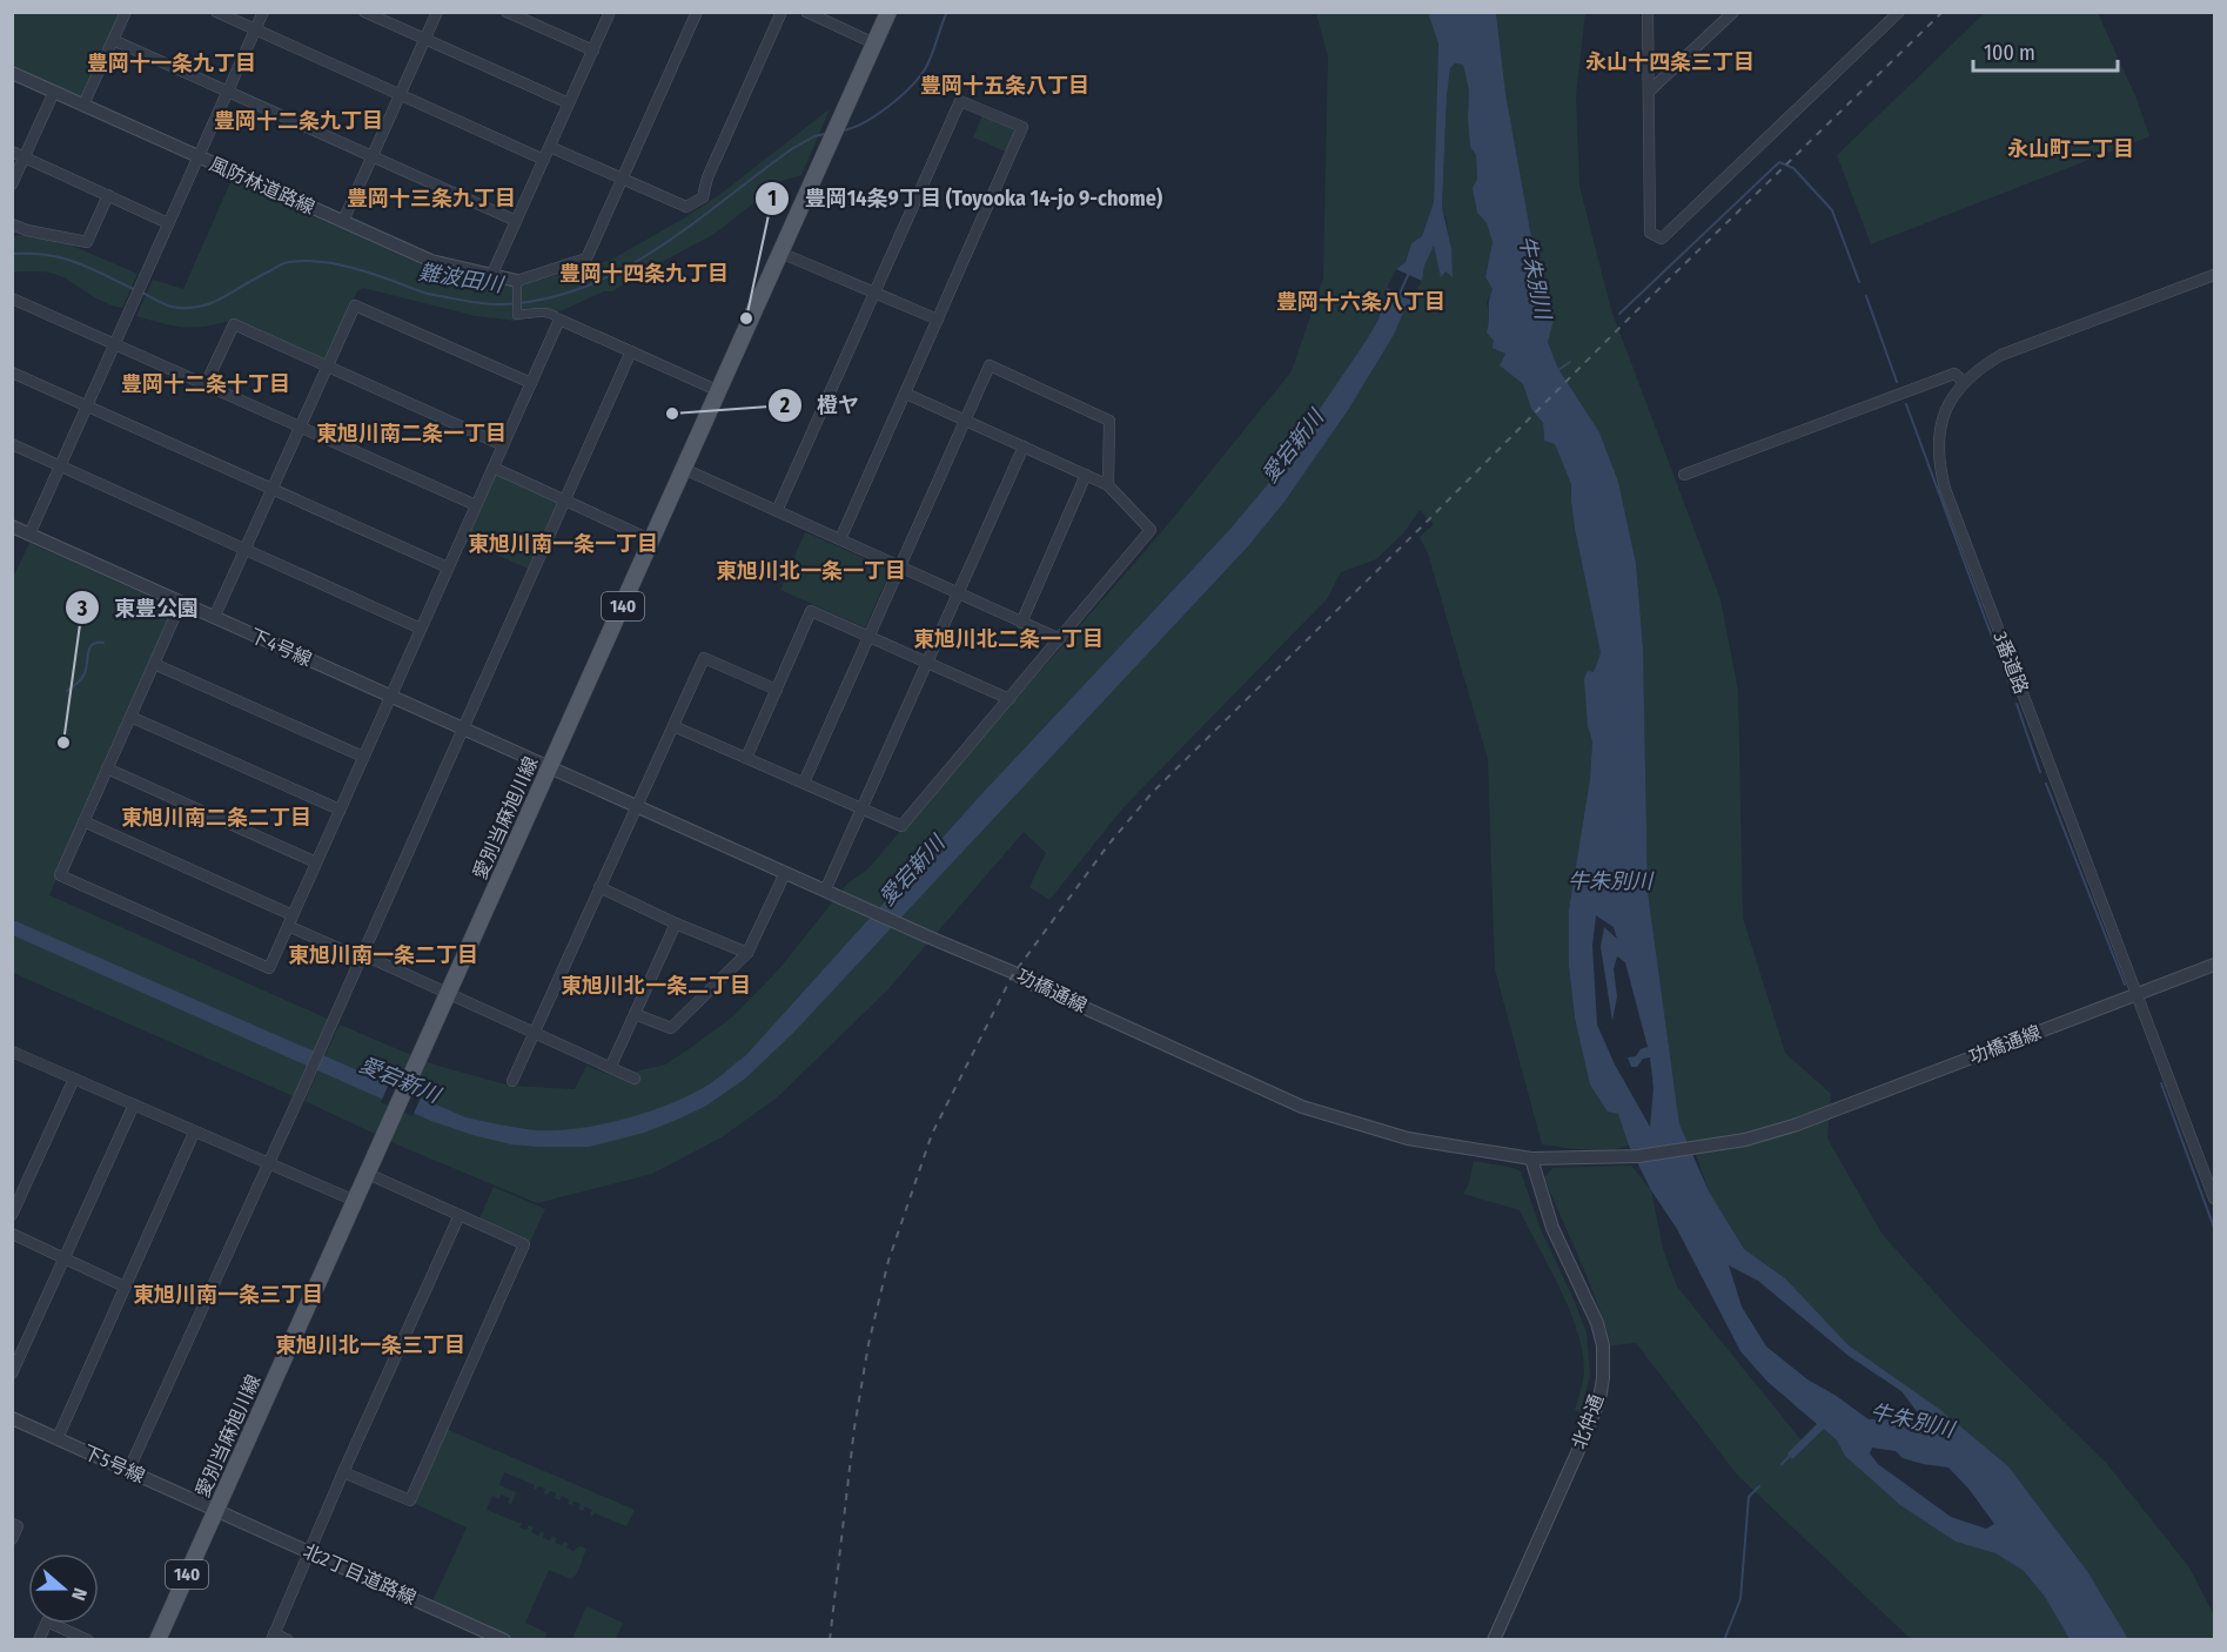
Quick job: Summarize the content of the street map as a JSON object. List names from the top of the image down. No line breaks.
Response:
{"streets":{"main road":["140","愛別当麻旭川線"],"street":["風防林道路線","下4号線","3番道路","功橋通線","北仲通","下5号線","北2丁目道路線"]},"crossings":[["下4号線","愛別当麻旭川線"],["下4号線","功橋通線"],["3番道路","功橋通線"],["愛別当麻旭川線","功橋通線"],["愛別当麻旭川線","下5号線"],["愛別当麻旭川線","北2丁目道路線"],["功橋通線","北仲通"],["下5号線","北2丁目道路線"]],"districts":["永山十四条三丁目","豊岡十一条九丁目","豊岡十五条八丁目","豊岡十二条九丁目","永山町二丁目","豊岡十三条九丁目","豊岡十四条九丁目","豊岡十六条八丁目","豊岡十二条十丁目","東旭川南二条一丁目","東旭川南一条一丁目","東旭川北一条一丁目","東旭川北二条一丁目","東旭川南二条二丁目","東旭川南一条二丁目","東旭川北一条二丁目","東旭川南一条三丁目","東旭川北一条三丁目"],"water":["牛朱別川","難波田川","愛宕新川"],"places":["豊岡14条9丁目 (Toyooka 14-jo 9-chome)","橙ヤ","東豊公園"],"scale_bar":"100 m","north":"right"}
